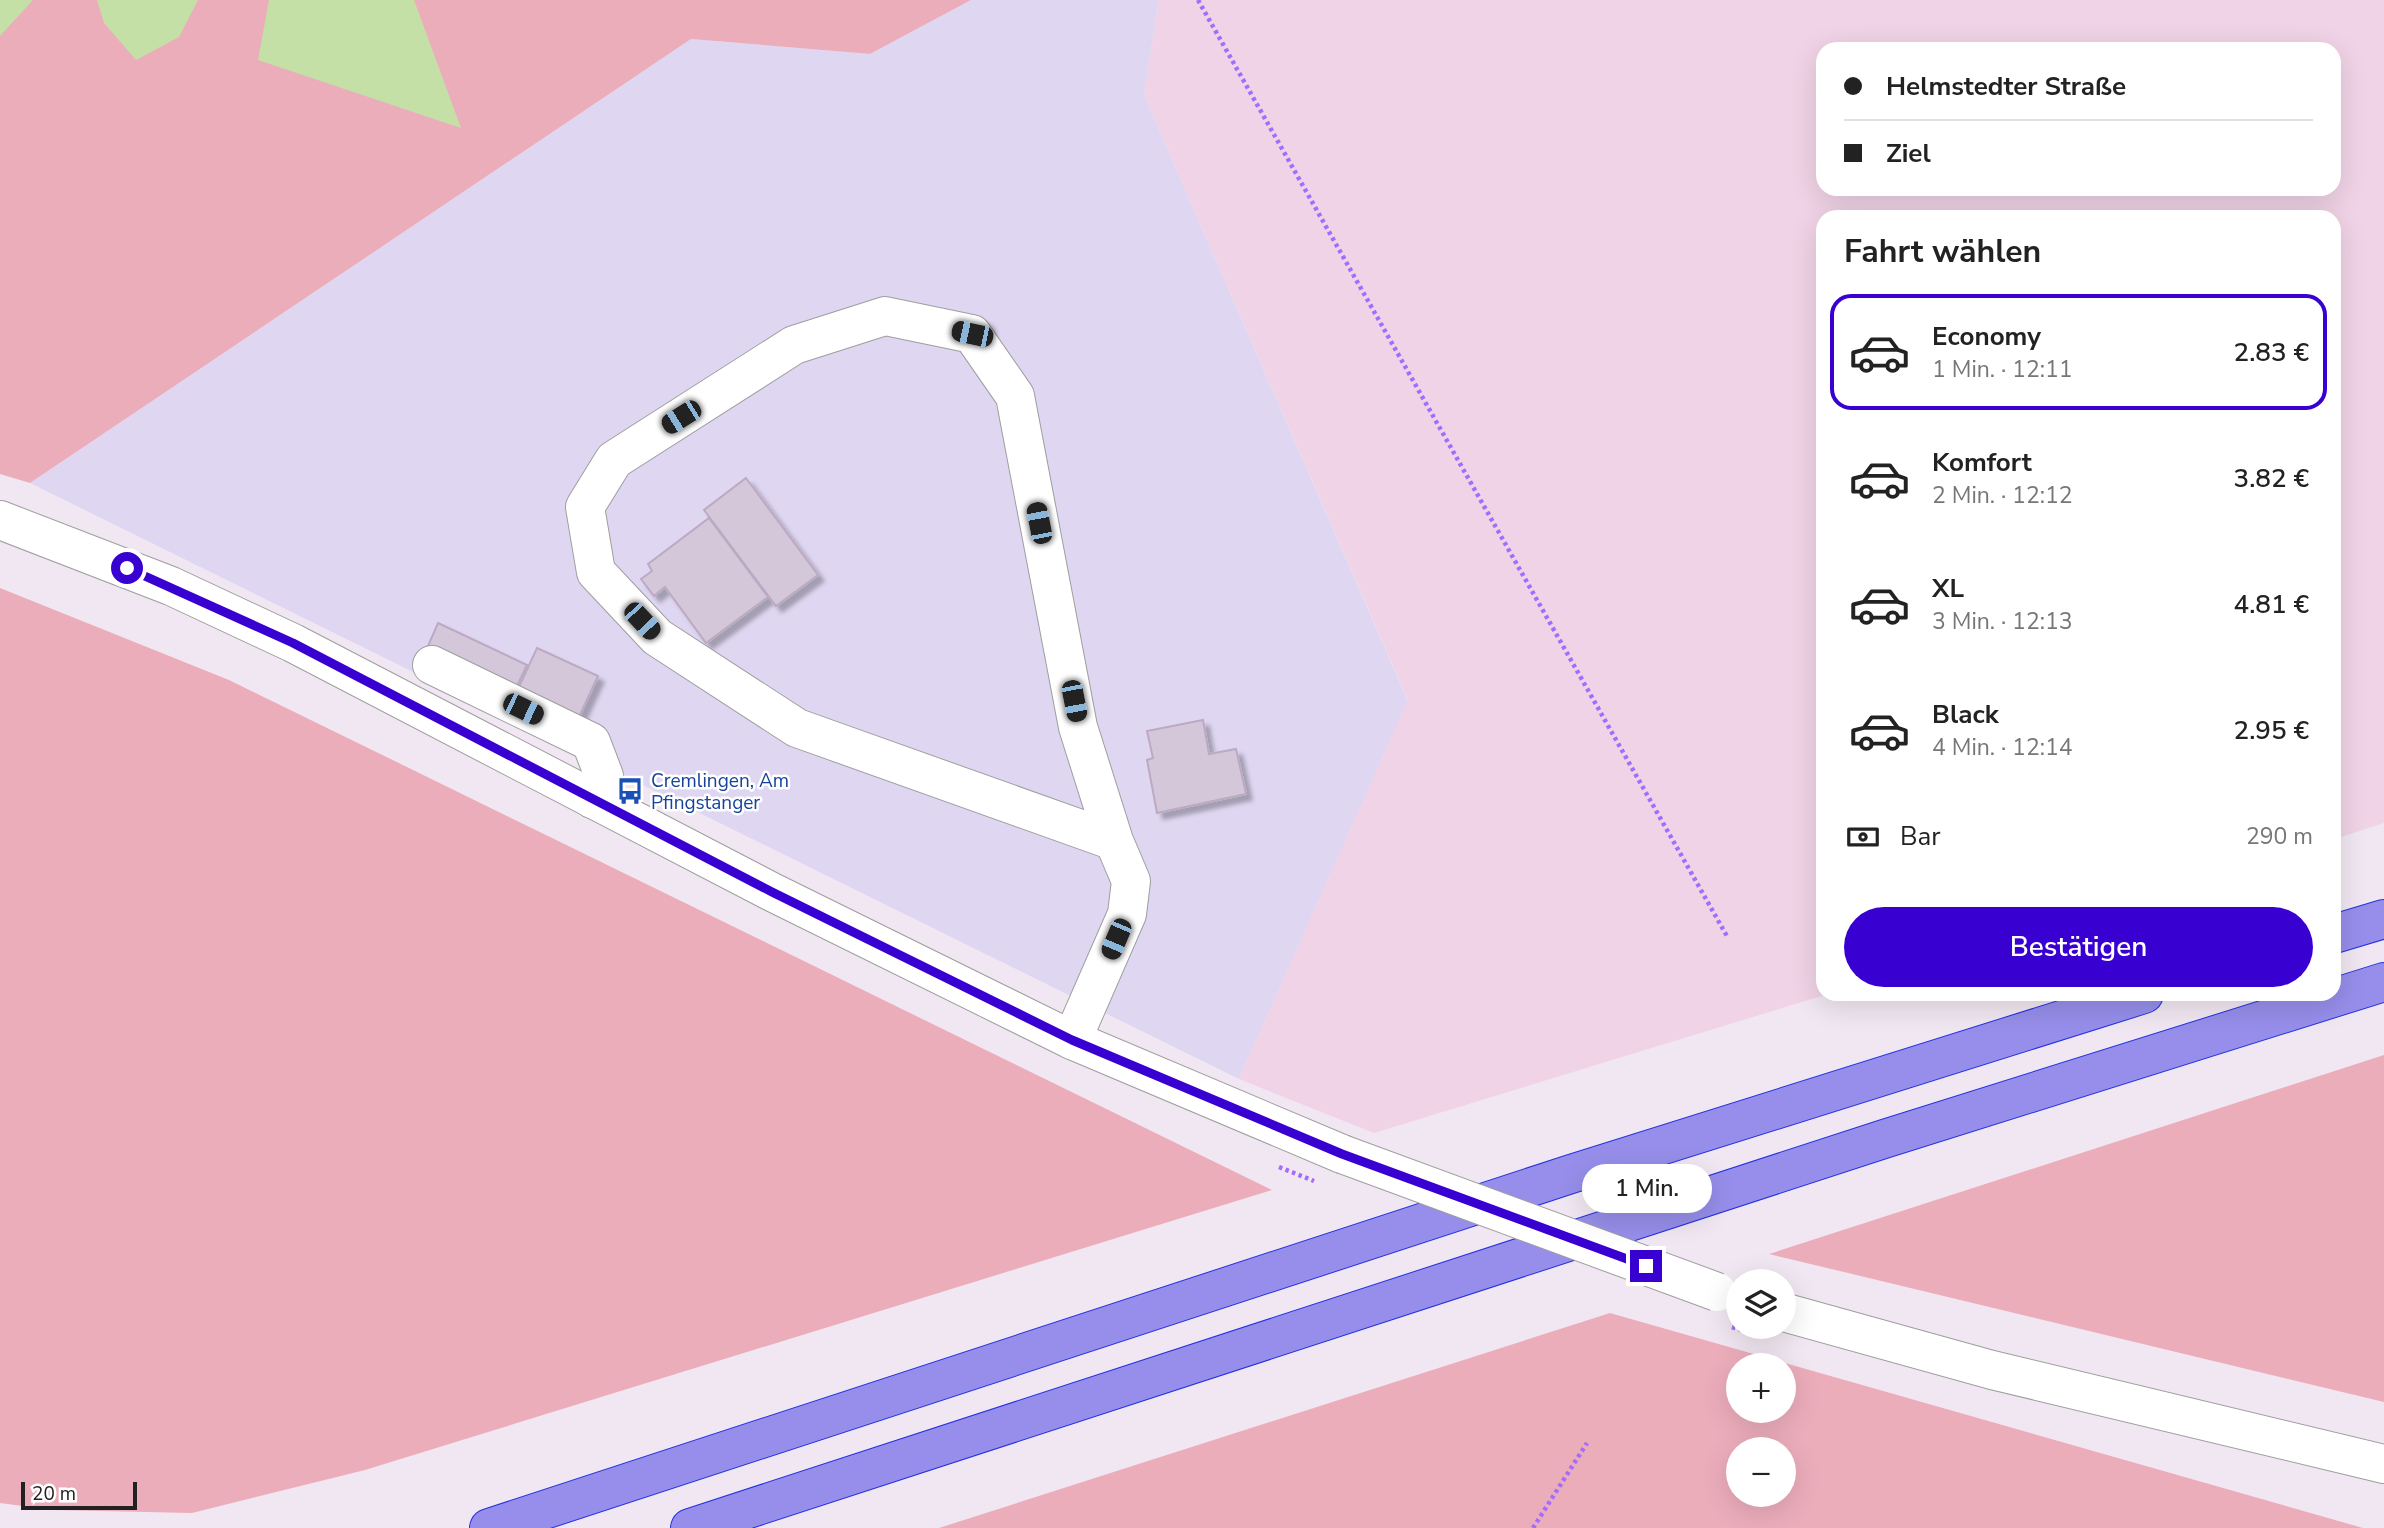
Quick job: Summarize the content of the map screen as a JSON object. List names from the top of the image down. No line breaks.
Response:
{"places":{"bus stop":["Cremlingen, Am Pfingstanger"]},"scale_bar":"20 m","page":{"banner":["Helmstedter Straße","Ziel"],"heading":"Fahrt wählen","list":[{"name":"Economy","note":"1 Min. · 12:11","value":"2.83 €"},{"name":"Komfort","note":"2 Min. · 12:12","value":"3.82 €"},{"name":"XL","note":"3 Min. · 12:13","value":"4.81 €"},{"name":"Black","note":"4 Min. · 12:14","value":"2.95 €"}],"pay":["Bar","290 m"],"buttons":"Bestätigen","bubble":"1 Min.","map_buttons":["+","−"],"scale":"20 m"}}
